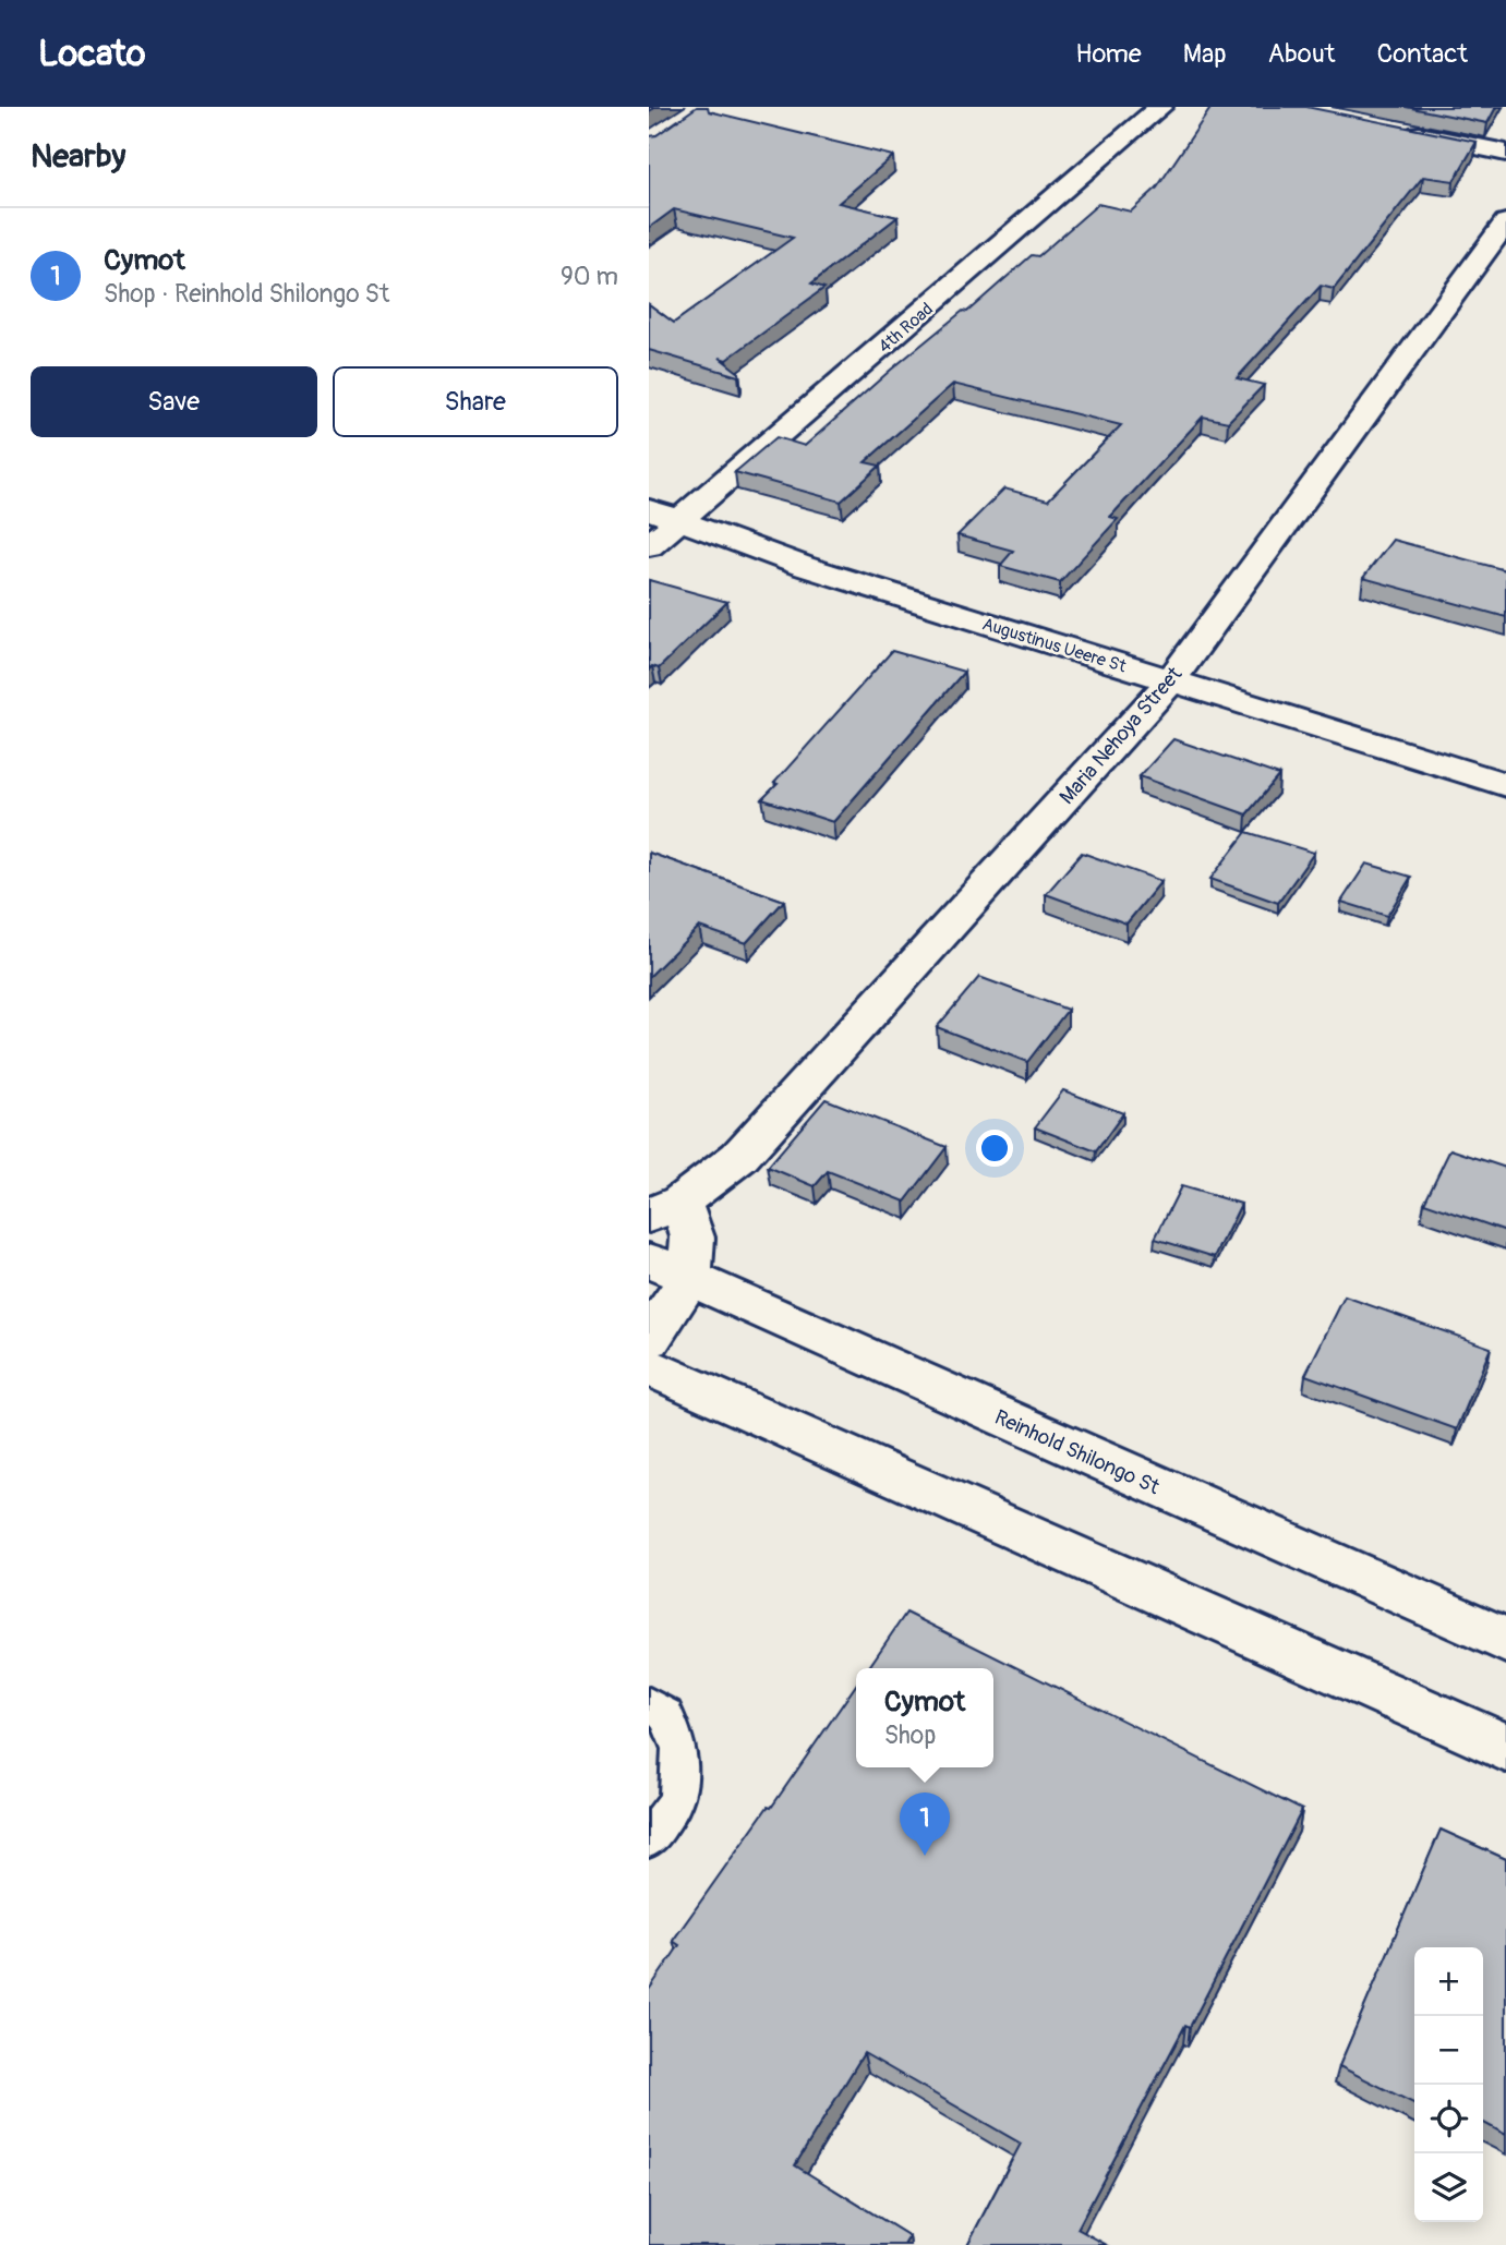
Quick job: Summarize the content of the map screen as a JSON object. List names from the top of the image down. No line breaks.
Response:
{"streets":{"street":["4th Road","Augustinus Ueere St","Maria Nehoya Street","Reinhold Shilongo St"]},"crossings":[["4th Road","Augustinus Ueere St"],["Augustinus Ueere St","Maria Nehoya Street"]],"page":{"header":"Locato","nav":["Home","Map","About","Contact"],"heading":"Nearby","list":[{"mark":"1","name":"Cymot","note":"Shop · Reinhold Shilongo St","value":"90 m"}],"buttons":["Save","Share"],"popup":["Cymot","Shop"],"pins":"1","map_buttons":["+","−"]}}
